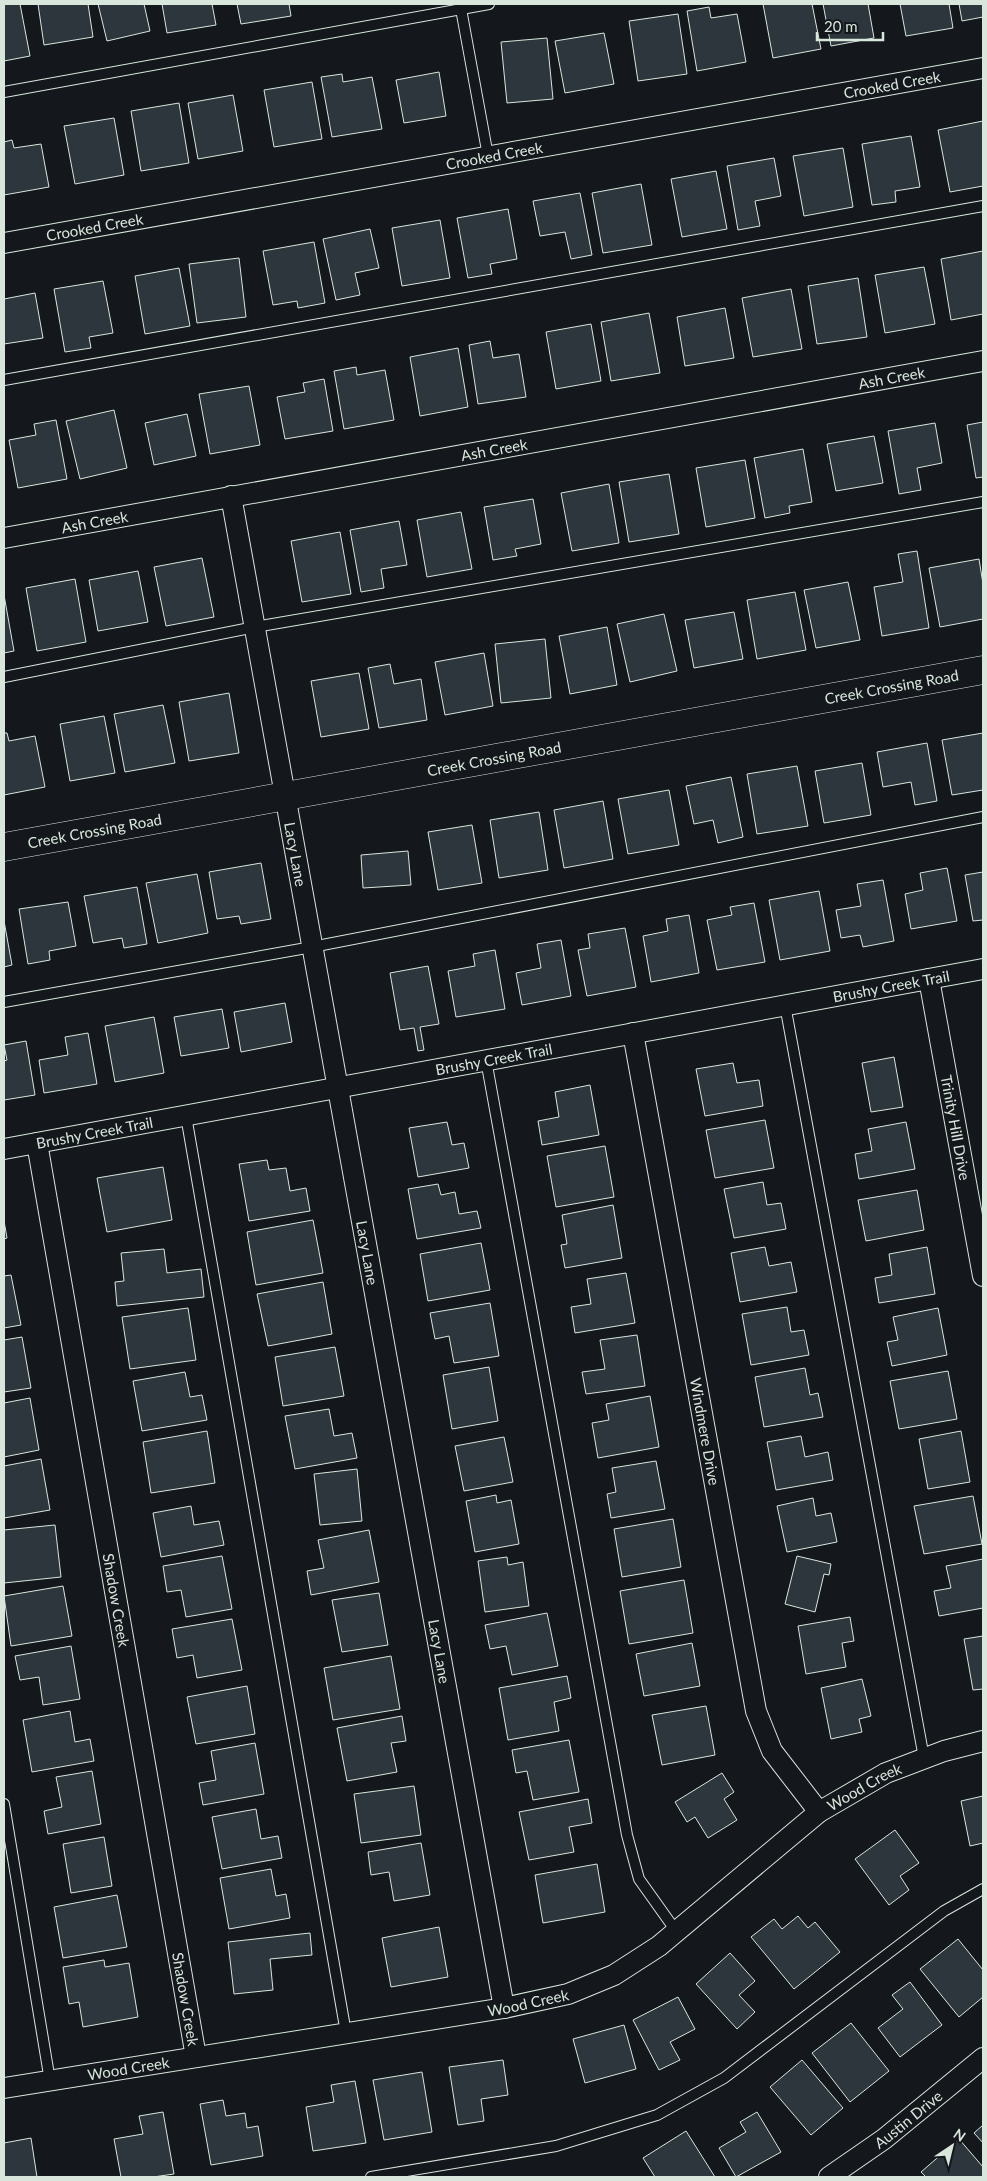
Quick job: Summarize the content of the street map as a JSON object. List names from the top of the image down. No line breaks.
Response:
{"streets":{"street":["Crooked Creek","Ash Creek","Creek Crossing Road","Lacy Lane","Brushy Creek Trail","Trinity Hill Drive","Windmere Drive","Shadow Creek","Wood Creek","Austin Drive"]},"crossings":[["Ash Creek","Lacy Lane"],["Creek Crossing Road","Lacy Lane"],["Lacy Lane","Brushy Creek Trail"],["Lacy Lane","Wood Creek"],["Brushy Creek Trail","Trinity Hill Drive"],["Brushy Creek Trail","Windmere Drive"],["Brushy Creek Trail","Shadow Creek"],["Windmere Drive","Wood Creek"],["Shadow Creek","Wood Creek"]],"scale_bar":"20 m","north":"top right"}
